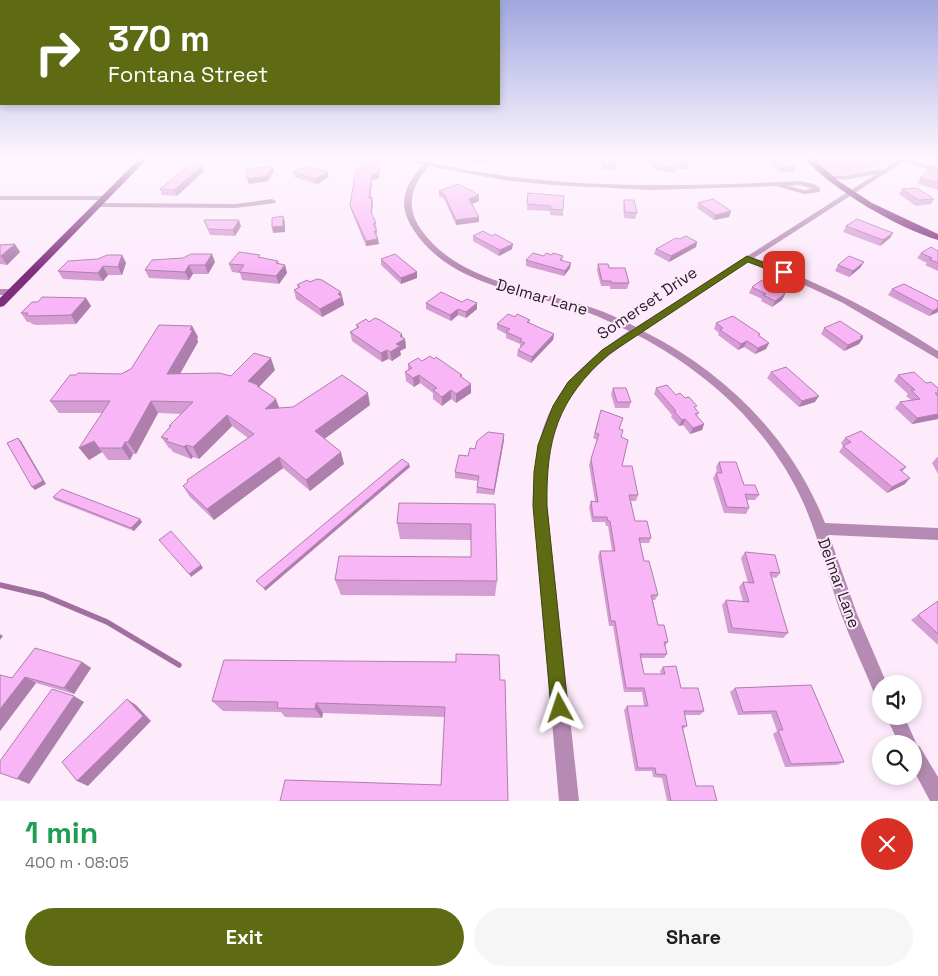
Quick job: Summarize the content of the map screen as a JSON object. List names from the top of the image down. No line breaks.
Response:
{"streets":{"street":["Delmar Lane","Somerset Drive"]},"crossings":[["Delmar Lane","Somerset Drive"]],"page":{"turn":["370 m","Fontana Street"],"heading":["1 min","400 m · 08:05"],"buttons":["Exit","Share"]}}
